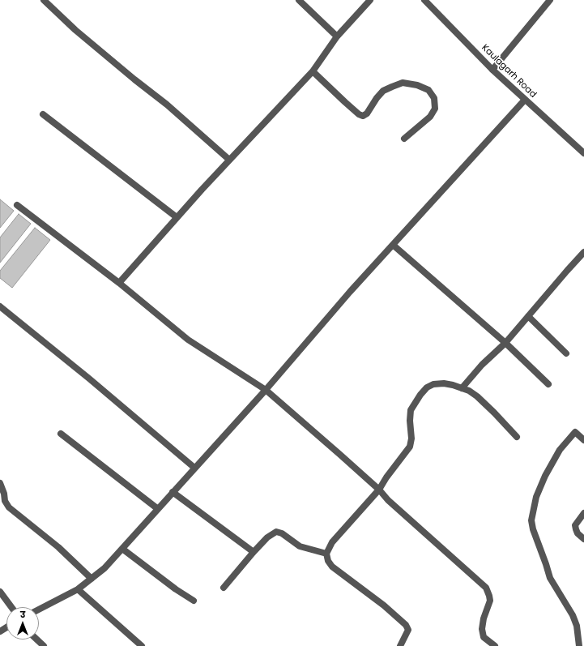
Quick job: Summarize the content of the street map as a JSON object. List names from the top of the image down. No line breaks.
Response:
{"streets":{"street":["Kaulagarh Road"]},"north":"top"}
